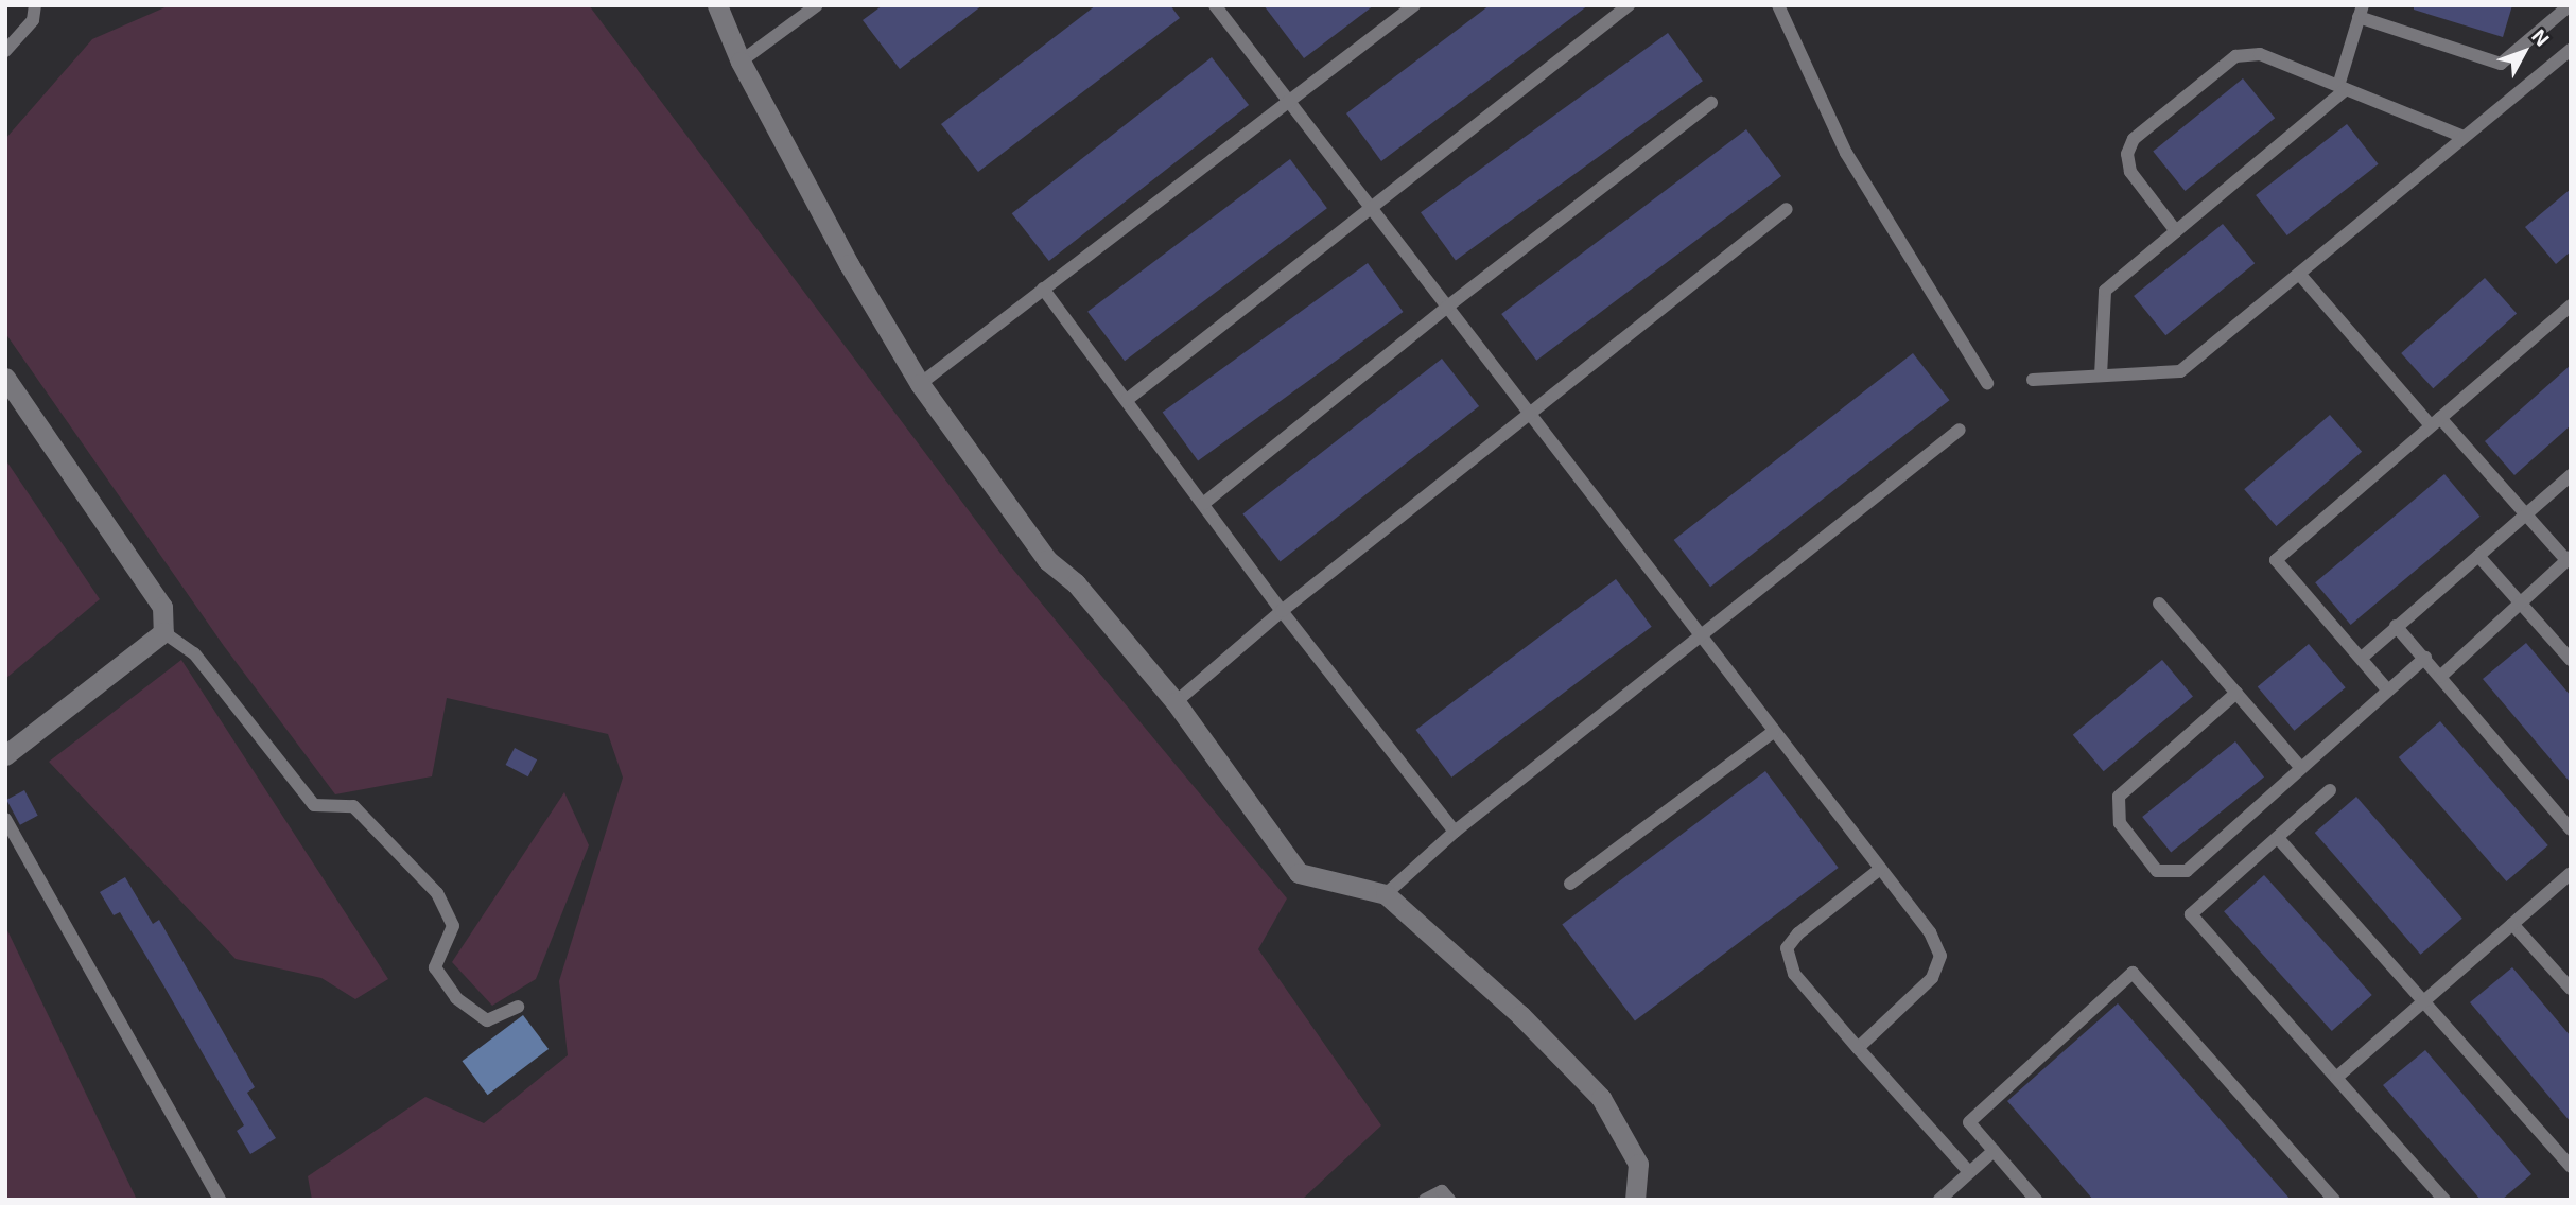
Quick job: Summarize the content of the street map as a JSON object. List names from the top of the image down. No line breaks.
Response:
{"north":"top right"}
